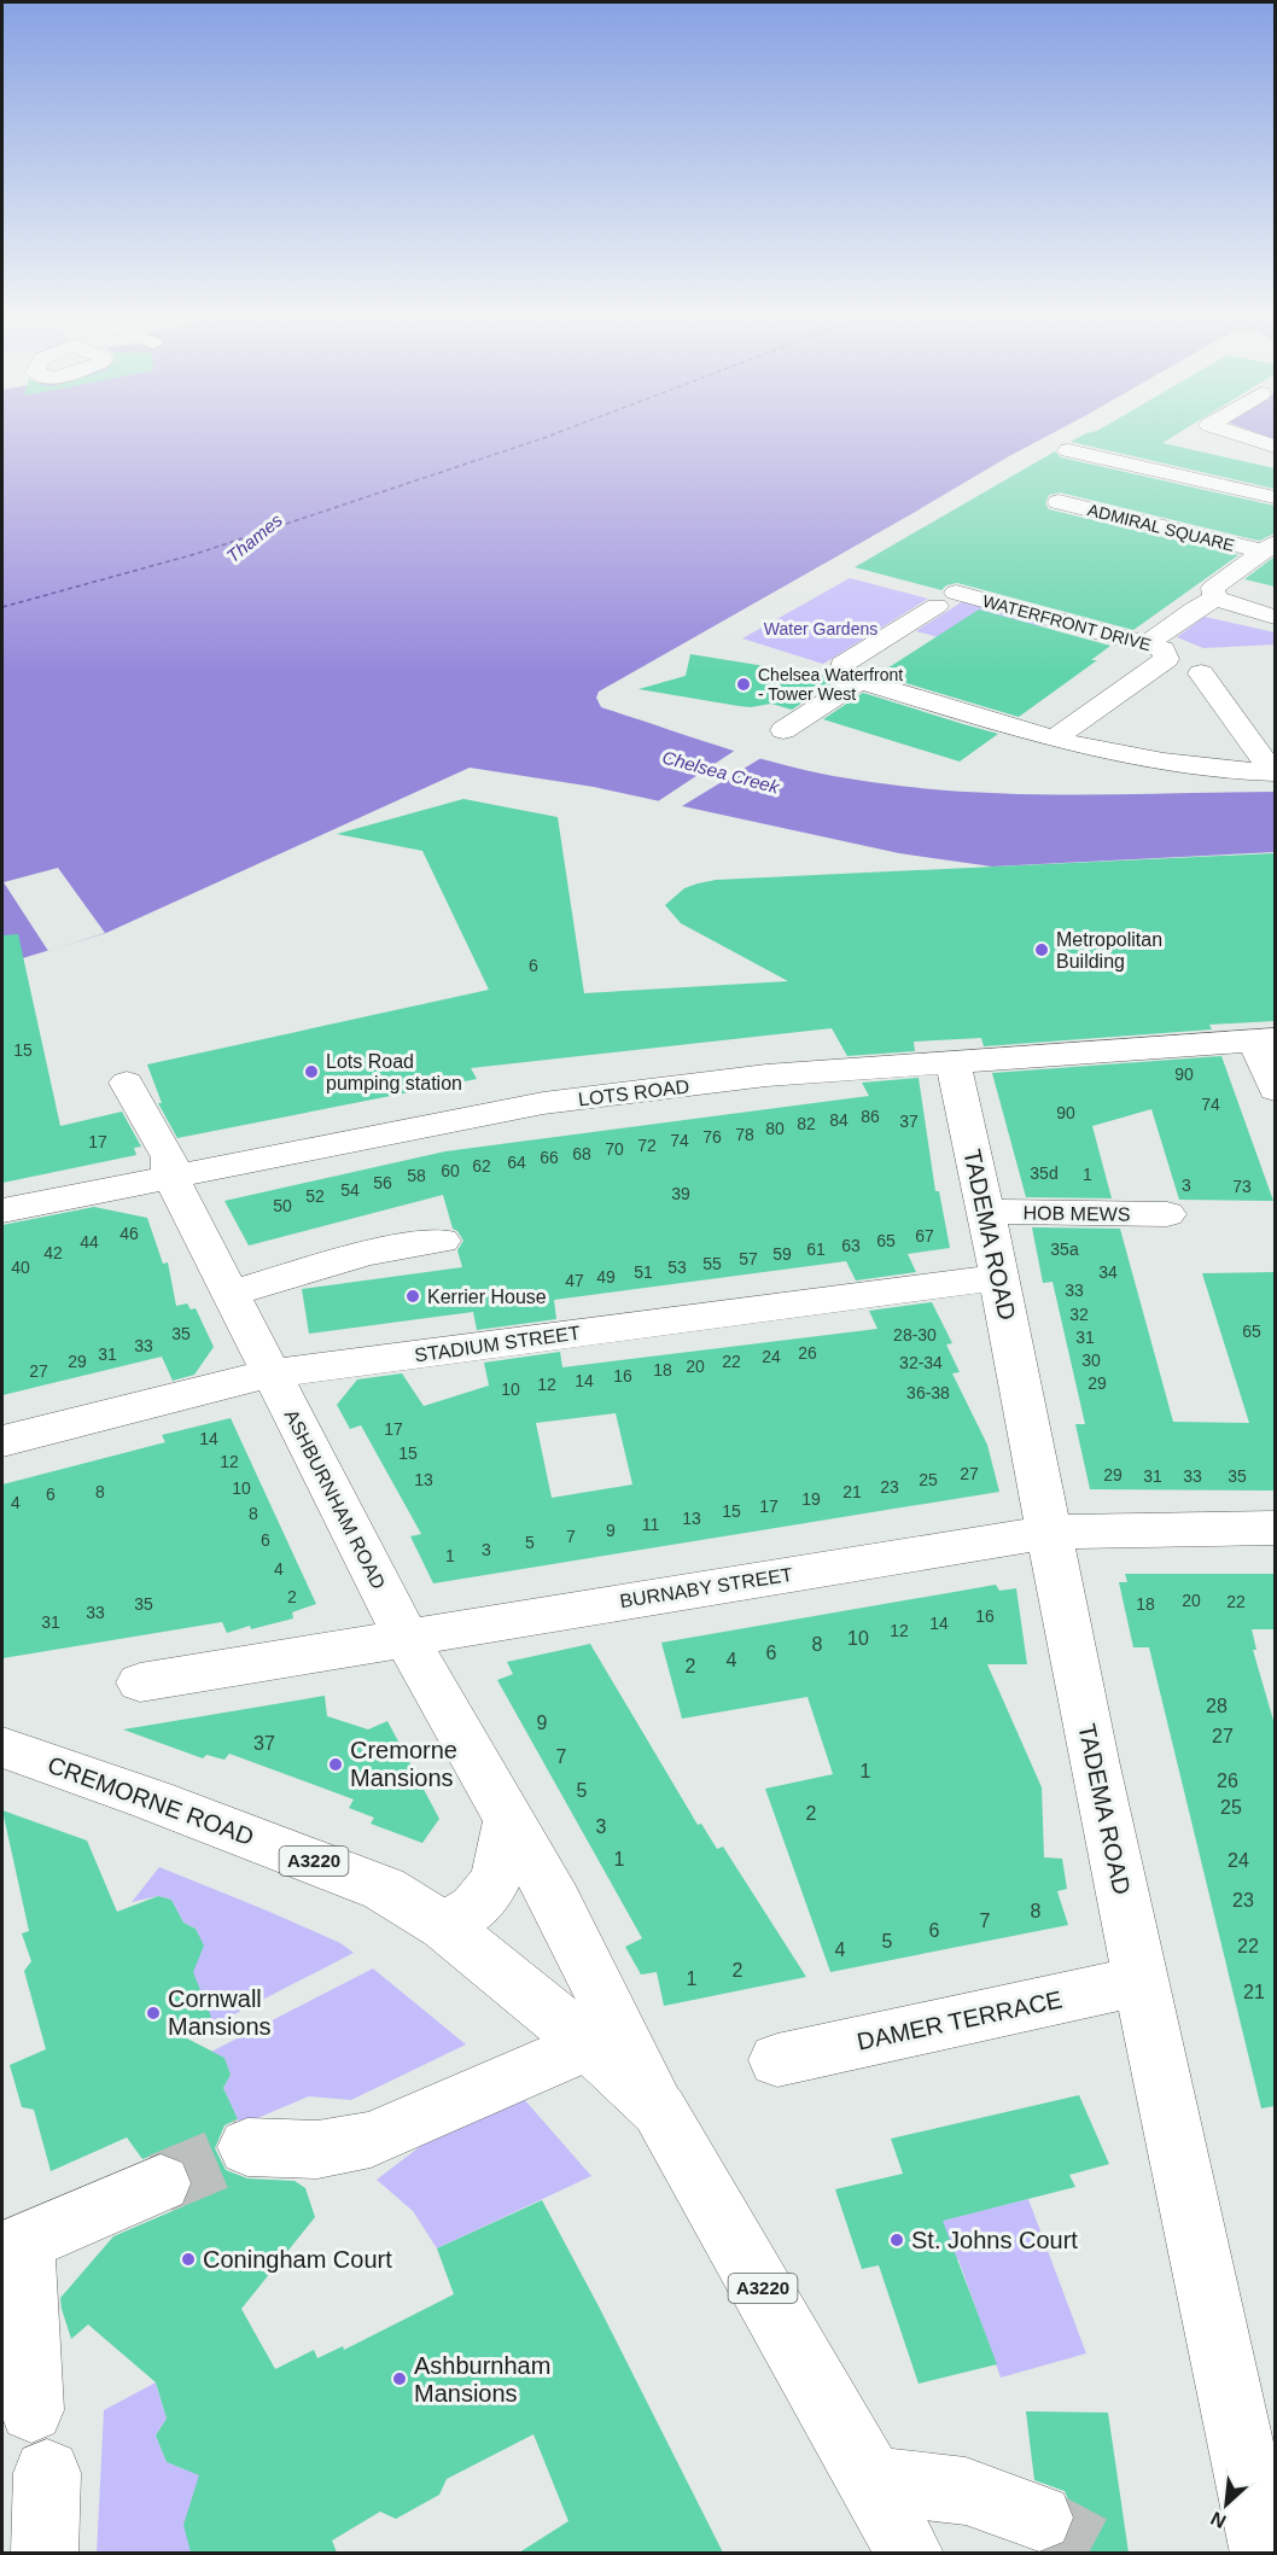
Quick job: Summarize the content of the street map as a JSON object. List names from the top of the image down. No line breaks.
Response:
{"streets":{"main road":["ADMIRAL SQUARE","WATERFRONT DRIVE","LOTS ROAD","HOB MEWS","TADEMA ROAD","STADIUM STREET","ASHBURNHAM ROAD","BURNABY STREET","CREMORNE ROAD","A3220","DAMER TERRACE"]},"crossings":[["LOTS ROAD","TADEMA ROAD"],["LOTS ROAD","ASHBURNHAM ROAD"],["HOB MEWS","TADEMA ROAD"],["TADEMA ROAD","STADIUM STREET"],["TADEMA ROAD","BURNABY STREET"],["TADEMA ROAD","DAMER TERRACE"],["STADIUM STREET","ASHBURNHAM ROAD"],["ASHBURNHAM ROAD","BURNABY STREET"],["ASHBURNHAM ROAD","CREMORNE ROAD"]],"water":["Thames","Chelsea Creek"],"parks":["Water Gardens"],"places":["Chelsea Waterfront - Tower West","Metropolitan Building","Lots Road pumping station","Kerrier House","Cremorne Mansions","Cornwall Mansions","St. Johns Court","Coningham Court","Ashburnham Mansions"],"house_numbers":["6","15","90","74","90","86","84","37","82","80","78","76","74","17","72","70","68","66","64","62","60","35d","1","58","56","3","73","54","39","52","50","46","67","65","44","63","61","35a","42","59","57","55","40","53","51","34","49","47","33","32","65","35","28-30","31","33","26","31","24","30","29","22","32-34","20","18","27","16","14","29","12","10","36-38","17","14","15","12","27","29","31","33","35","13","25","23","10","8","21","6","19","4","17","15","8","13","11","9","7","6","5","3","1","4","2","20","22","35","18","33","16","31","14","12","10","8","6","4","2","28","9","27","37","7","1","26","5","25","2","3","1","24","23","8","7","6","5","22","4","2","1","21"],"north":"bottom left"}
